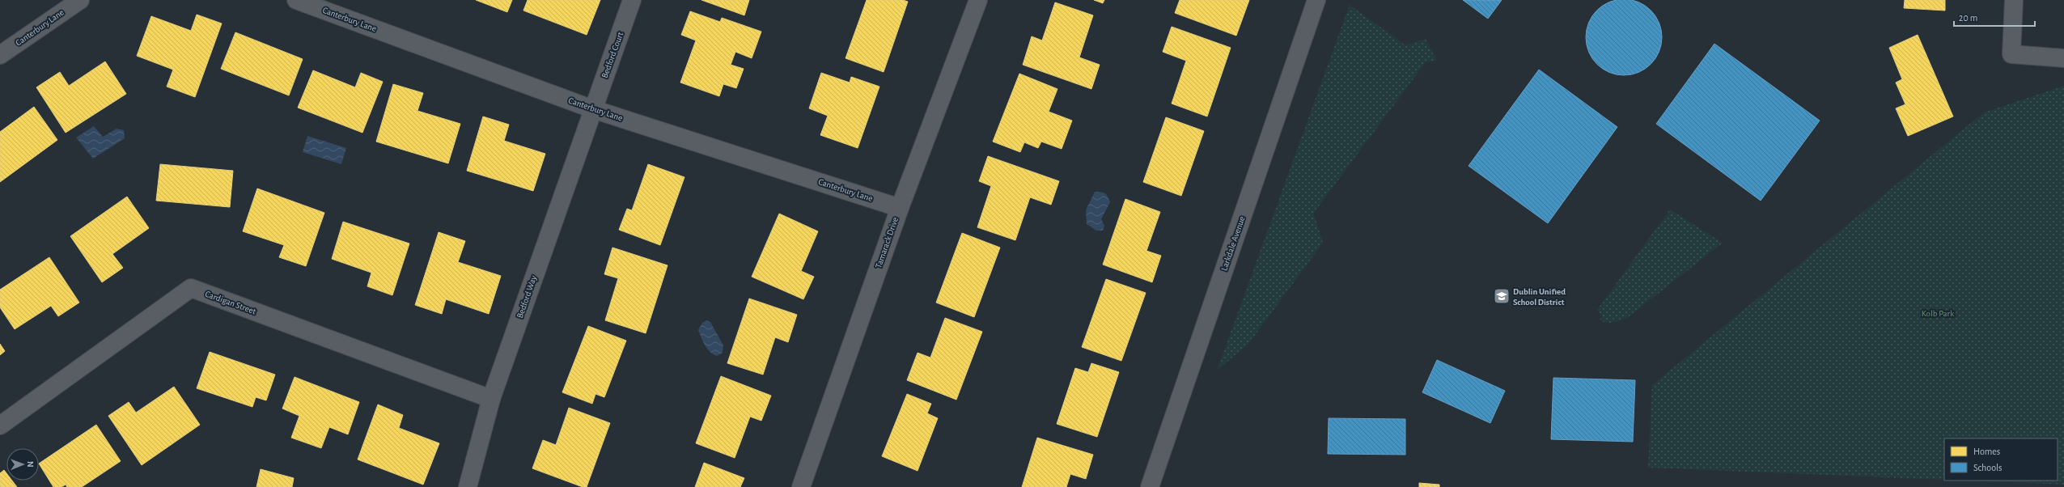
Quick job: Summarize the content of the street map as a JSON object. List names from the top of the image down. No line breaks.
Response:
{"streets":{"street":["Canterbury Lane","Bedford Court","Tamarack Drive","Larkdale Avenue","Bedford Way","Cardigan Street"]},"crossings":[["Canterbury Lane","Bedford Court"],["Canterbury Lane","Tamarack Drive"],["Canterbury Lane","Bedford Way"],["Bedford Court","Bedford Way"],["Bedford Way","Cardigan Street"]],"parks":["Kolb Park"],"places":{"school or university":["Dublin Unified School District"]},"legend":["Homes","Schools"],"scale_bar":"20 m","north":"right"}
